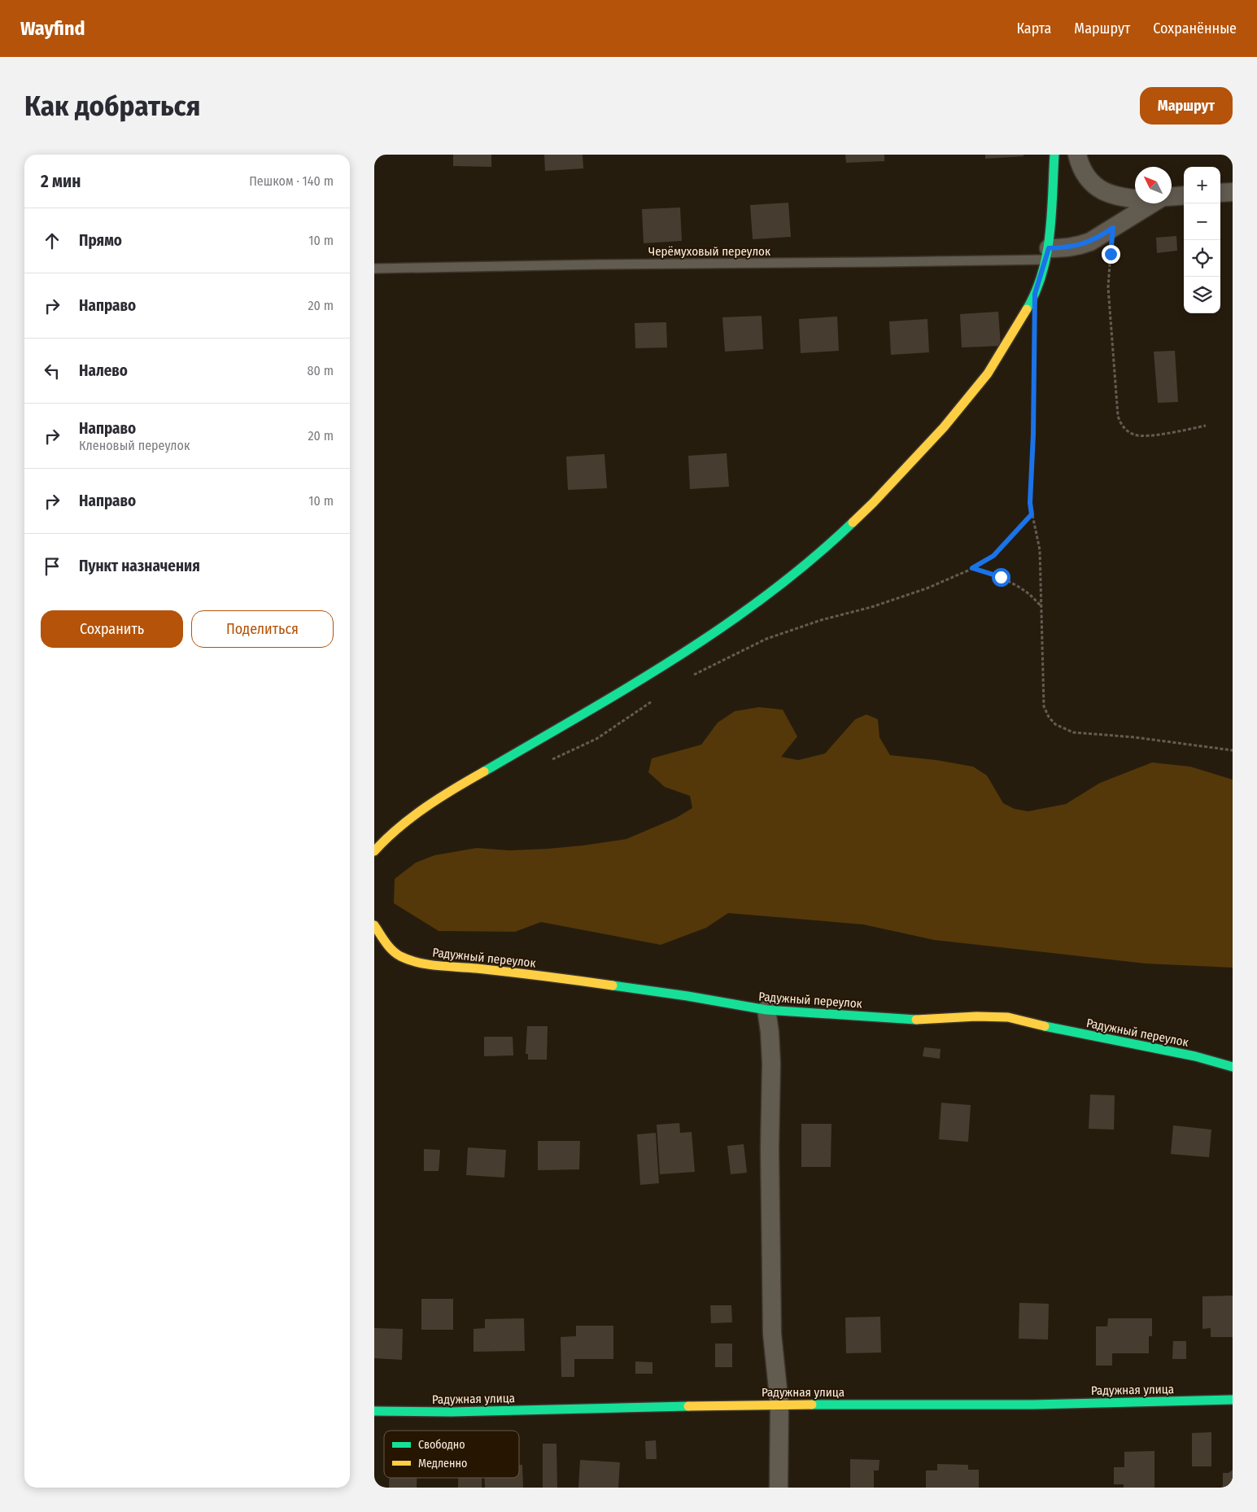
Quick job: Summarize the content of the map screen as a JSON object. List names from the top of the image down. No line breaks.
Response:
{"streets":{"street":["Радужный переулок","Радужная улица"],"lane":["Черёмуховый переулок"]},"legend":["Свободно","Медленно"],"north":"top left","page":{"header":"Wayfind","nav":["Карта","Маршрут","Сохранённые"],"buttons":["Маршрут",["Сохранить","Поделиться"]],"title":"Как добраться","heading":["2 мин","Пешком · 140 m"],"map_buttons":["+","−"],"list":[["Прямо","10 m"],["Направо","20 m"],["Налево","80 m"],["Направо","Кленовый переулок","20 m"],["Направо","10 m"],"Пункт назначения"]}}
